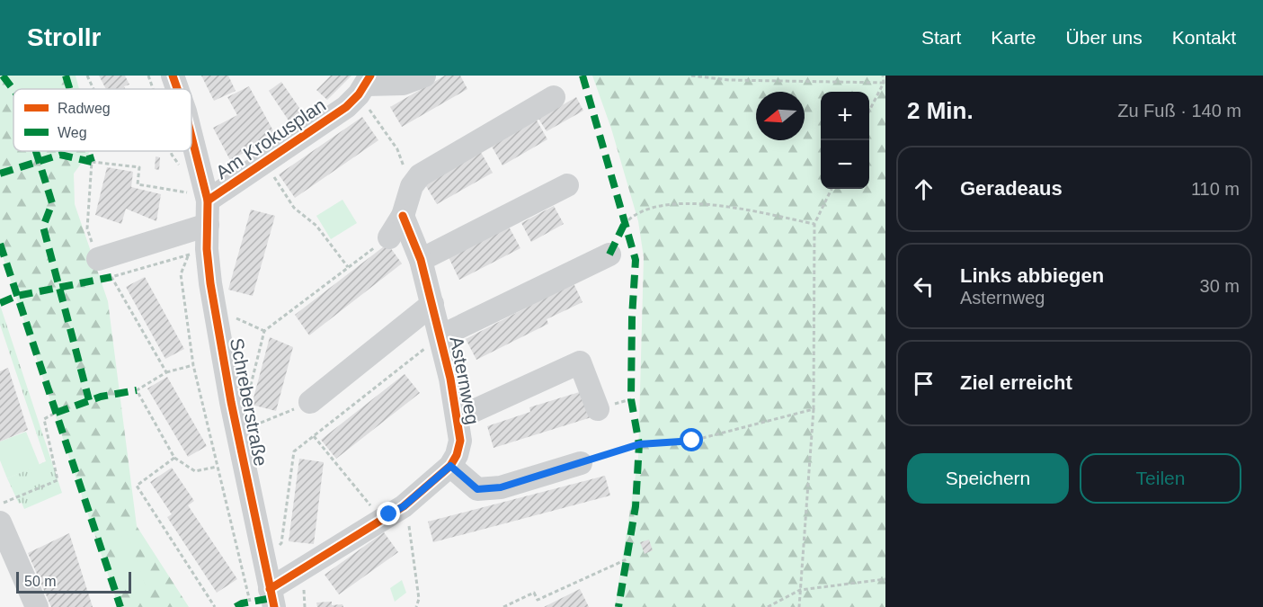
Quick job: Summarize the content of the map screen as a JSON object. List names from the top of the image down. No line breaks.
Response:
{"streets":{"street":["Am Krokusplan","Asternweg","Schreberstraße"]},"crossings":[["Am Krokusplan","Schreberstraße"],["Asternweg","Schreberstraße"]],"legend":["Radweg","Weg"],"scale_bar":"50 m","north":"left","page":{"header":"Strollr","nav":["Start","Karte","Über uns","Kontakt"],"heading":["2 Min.","Zu Fuß · 140 m"],"map_buttons":["+","−"],"list":[["Geradeaus","110 m"],["Links abbiegen","Asternweg","30 m"],"Ziel erreicht"],"buttons":["Speichern","Teilen"],"scale":"50 m"}}
